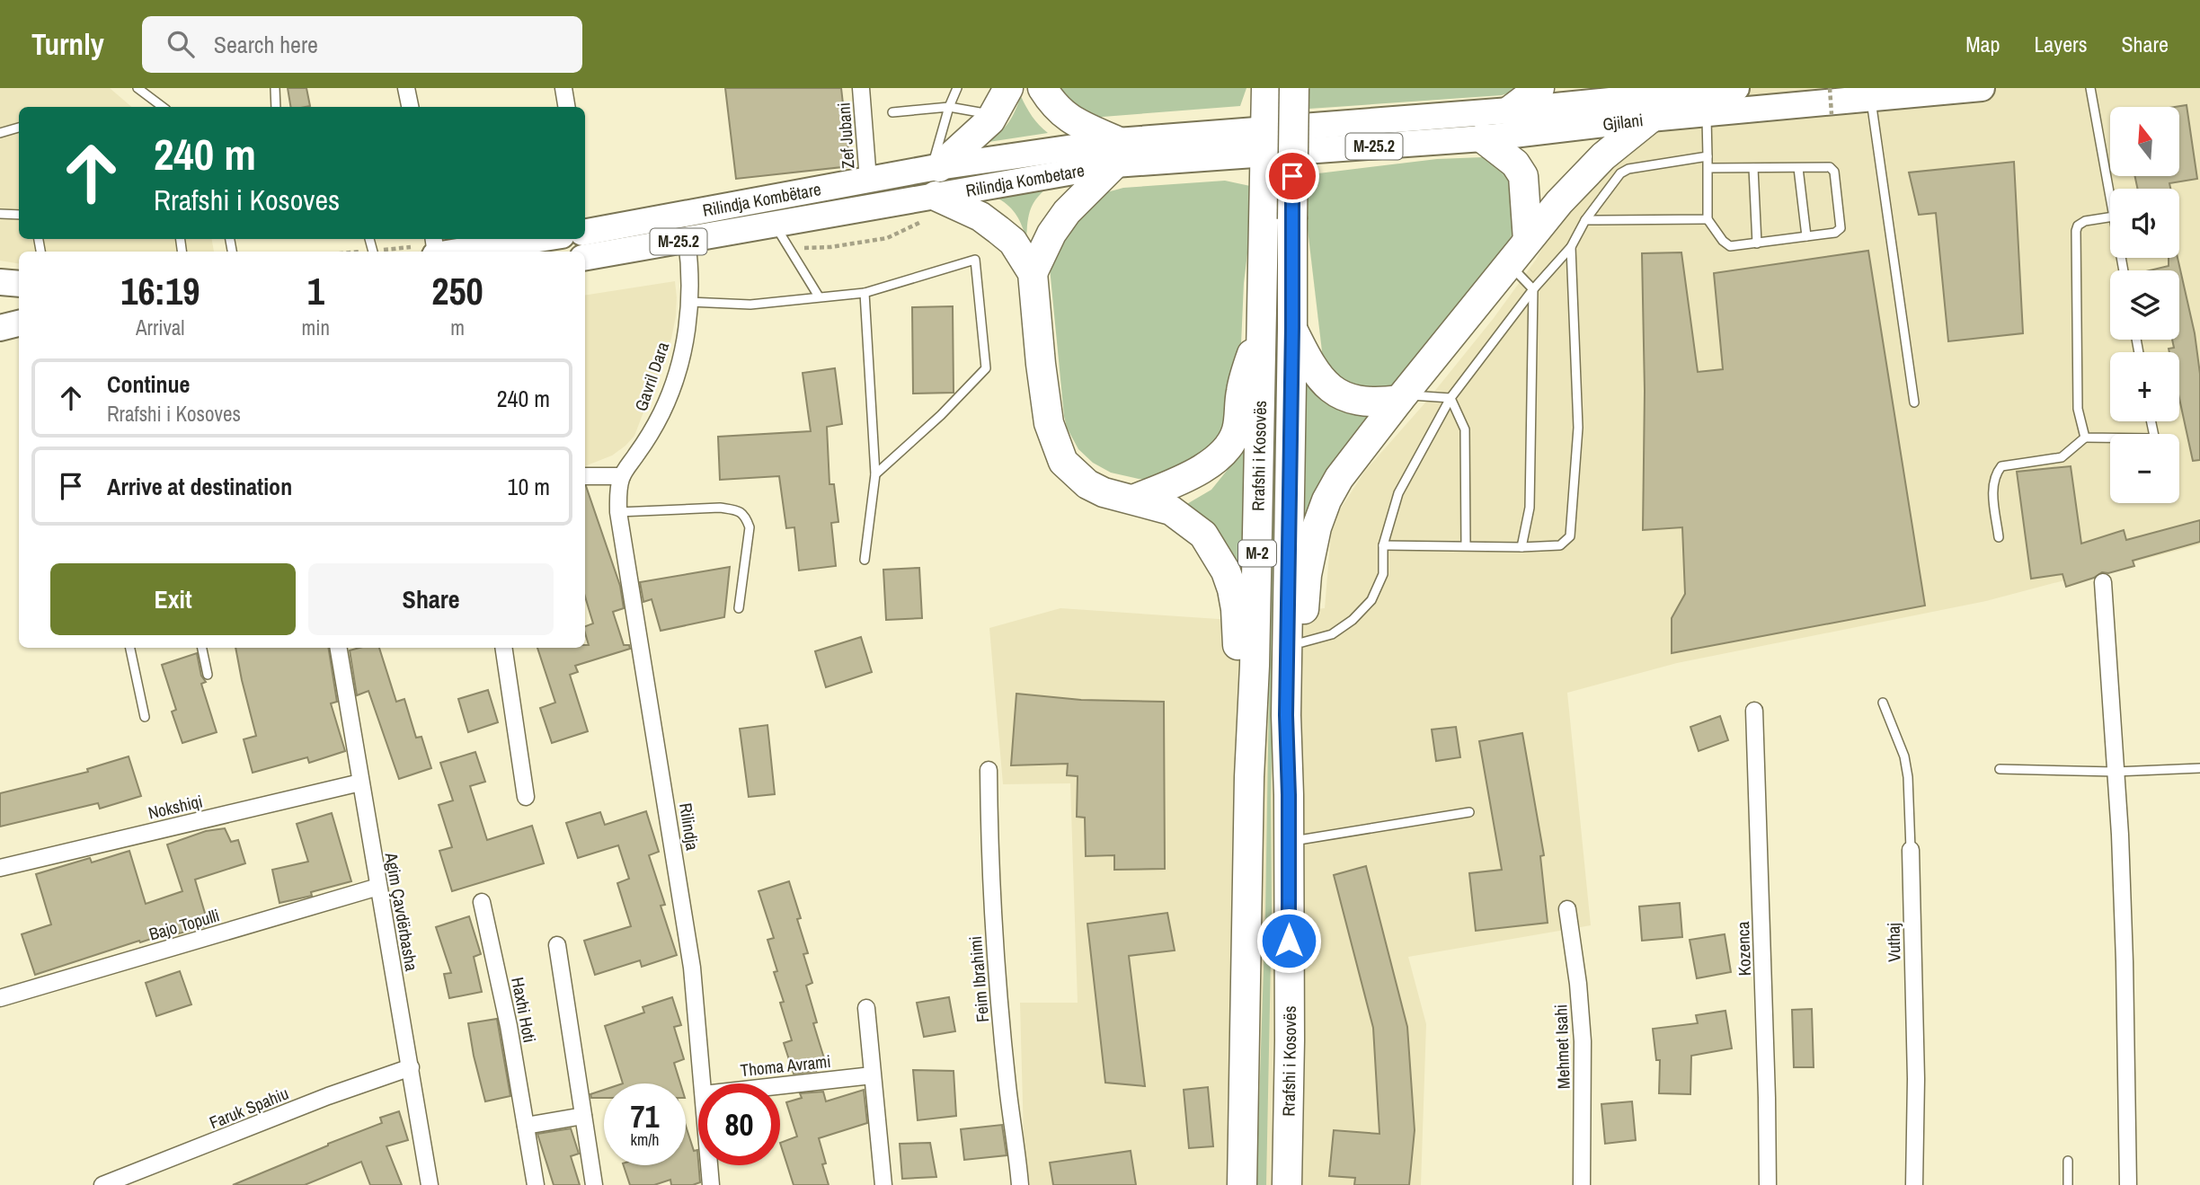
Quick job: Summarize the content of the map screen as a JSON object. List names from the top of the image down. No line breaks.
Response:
{"streets":{"highway":["Rrafshi i Kosovës","M-2"],"main road":["Gjilani","M-25.2","Rilindja Kombetare","Rilindja Kombëtare"],"street":["Zef Jubani","Gavril Dara","Nokshiqi","Rilindja","Agim Çavdërbasha","Bajo Topulli","Vuthaj","Kozenca","Feim Ibrahimi","Haxhi Hoti","Mehmet Isahi","Thoma Avrami","Faruk Spahiu"]},"crossings":[["Gjilani","M-25.2"],["Gjilani","M-2"],["Zef Jubani","Rilindja Kombetare"],["Zef Jubani","Rilindja Kombëtare"],["M-25.2","Rilindja Kombetare"],["M-25.2","M-2"],["Rilindja Kombetare","Rilindja Kombëtare"],["Rilindja Kombëtare","Gavril Dara"],["Gavril Dara","Rilindja"],["Rrafshi i Kosovës","M-2"],["Nokshiqi","Agim Çavdërbasha"],["Agim Çavdërbasha","Bajo Topulli"],["Agim Çavdërbasha","Faruk Spahiu"]],"north":"top","page":{"header":"Turnly","search":"Search here","nav":["Map","Layers","Share"],"map_buttons":["+","−"],"turn":["240 m","Rrafshi i Kosoves"],"eta":["16:19","Arrival","1","min","250","m"],"list":[{"name":"Continue","note":"Rrafshi i Kosoves","value":"240 m"},{"name":"Arrive at destination","value":"10 m"}],"buttons":["Exit","Share"],"speed":"71 km/h","limit":"80"}}
